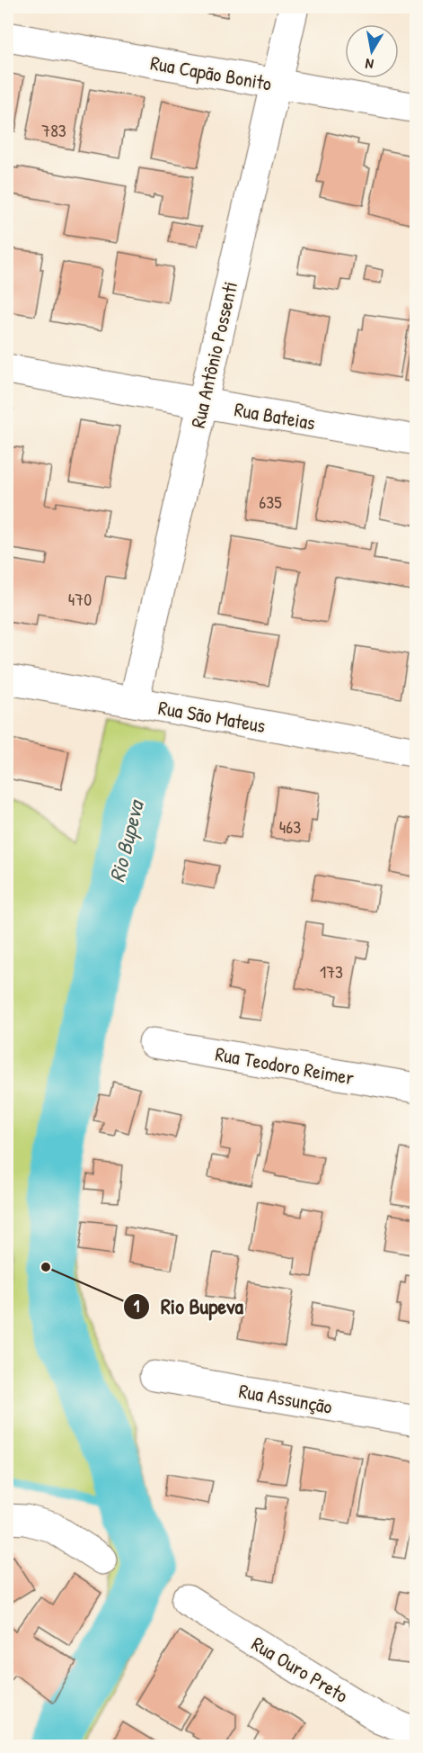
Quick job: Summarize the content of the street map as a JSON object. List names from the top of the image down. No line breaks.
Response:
{"streets":{"street":["Rua Capão Bonito","Rua Antônio Possenti","Rua Bateias","Rua São Mateus","Rua Teodoro Reimer","Rua Assunção","Rua Ouro Preto"]},"crossings":[["Rua Capão Bonito","Rua Antônio Possenti"],["Rua Antônio Possenti","Rua Bateias"],["Rua Antônio Possenti","Rua São Mateus"]],"water":["Rio Bupeva"],"places":["Rio Bupeva"],"house_numbers":["783","635","470","463","173"],"north":"bottom"}
